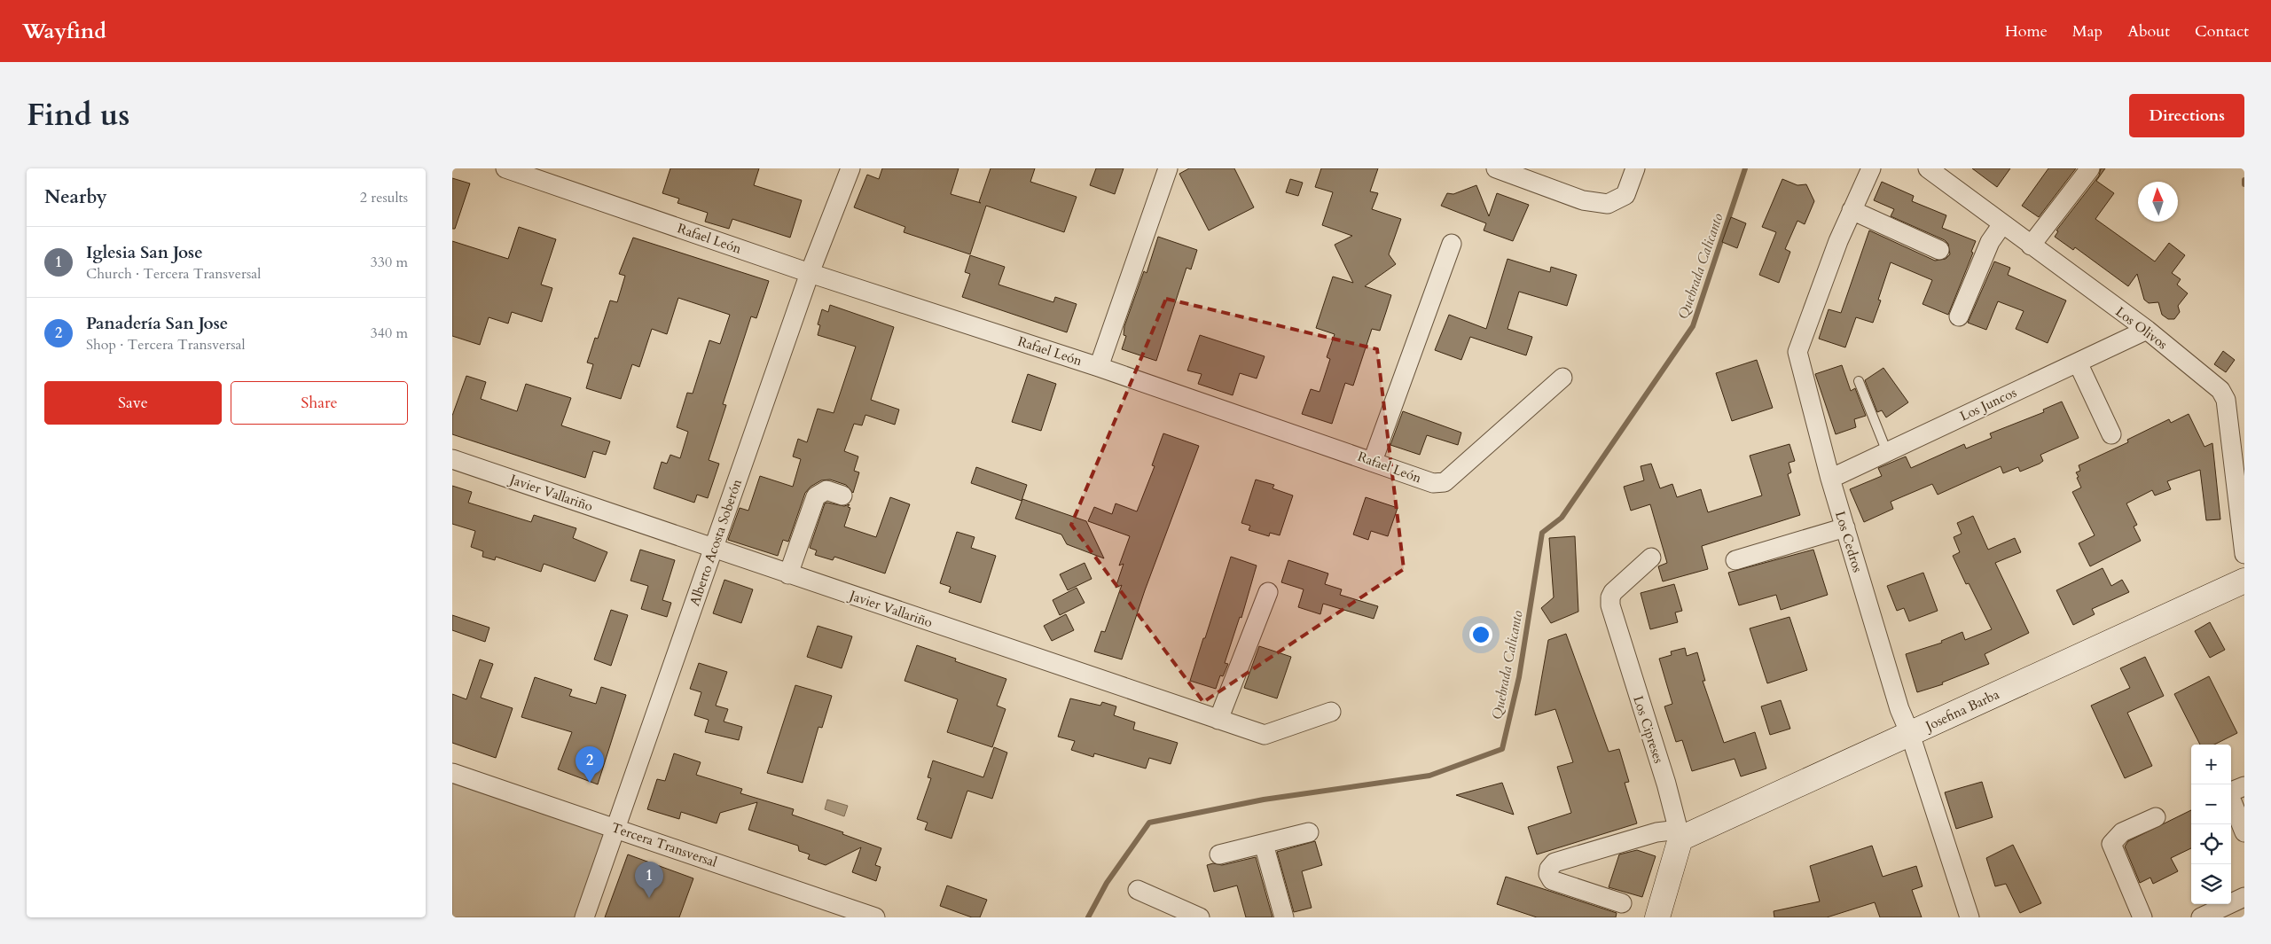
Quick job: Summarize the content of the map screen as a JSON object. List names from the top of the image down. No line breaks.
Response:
{"streets":{"street":["Rafael León","Los Olivos","Los Juncos","Javier Vallariño","Los Cedros","Alberto Acosta Soberón","Josefina Barba","Los Cipreses","Tercera Transversal"]},"crossings":[["Rafael León","Alberto Acosta Soberón"],["Los Olivos","Los Juncos"],["Los Juncos","Los Cedros"],["Javier Vallariño","Alberto Acosta Soberón"],["Los Cedros","Josefina Barba"],["Alberto Acosta Soberón","Tercera Transversal"],["Josefina Barba","Los Cipreses"]],"water":["Quebrada Calicanto"],"north":"top","page":{"header":"Wayfind","nav":["Home","Map","About","Contact"],"title":"Find us","buttons":["Directions",["Save","Share"]],"heading":["Nearby","2 results"],"list":[{"mark":"1","name":"Iglesia San Jose","note":"Church · Tercera Transversal","value":"330 m"},{"mark":"2","name":"Panadería San Jose","note":"Shop · Tercera Transversal","value":"340 m"}],"map_buttons":["+","−"],"pins":["2","1"]}}
